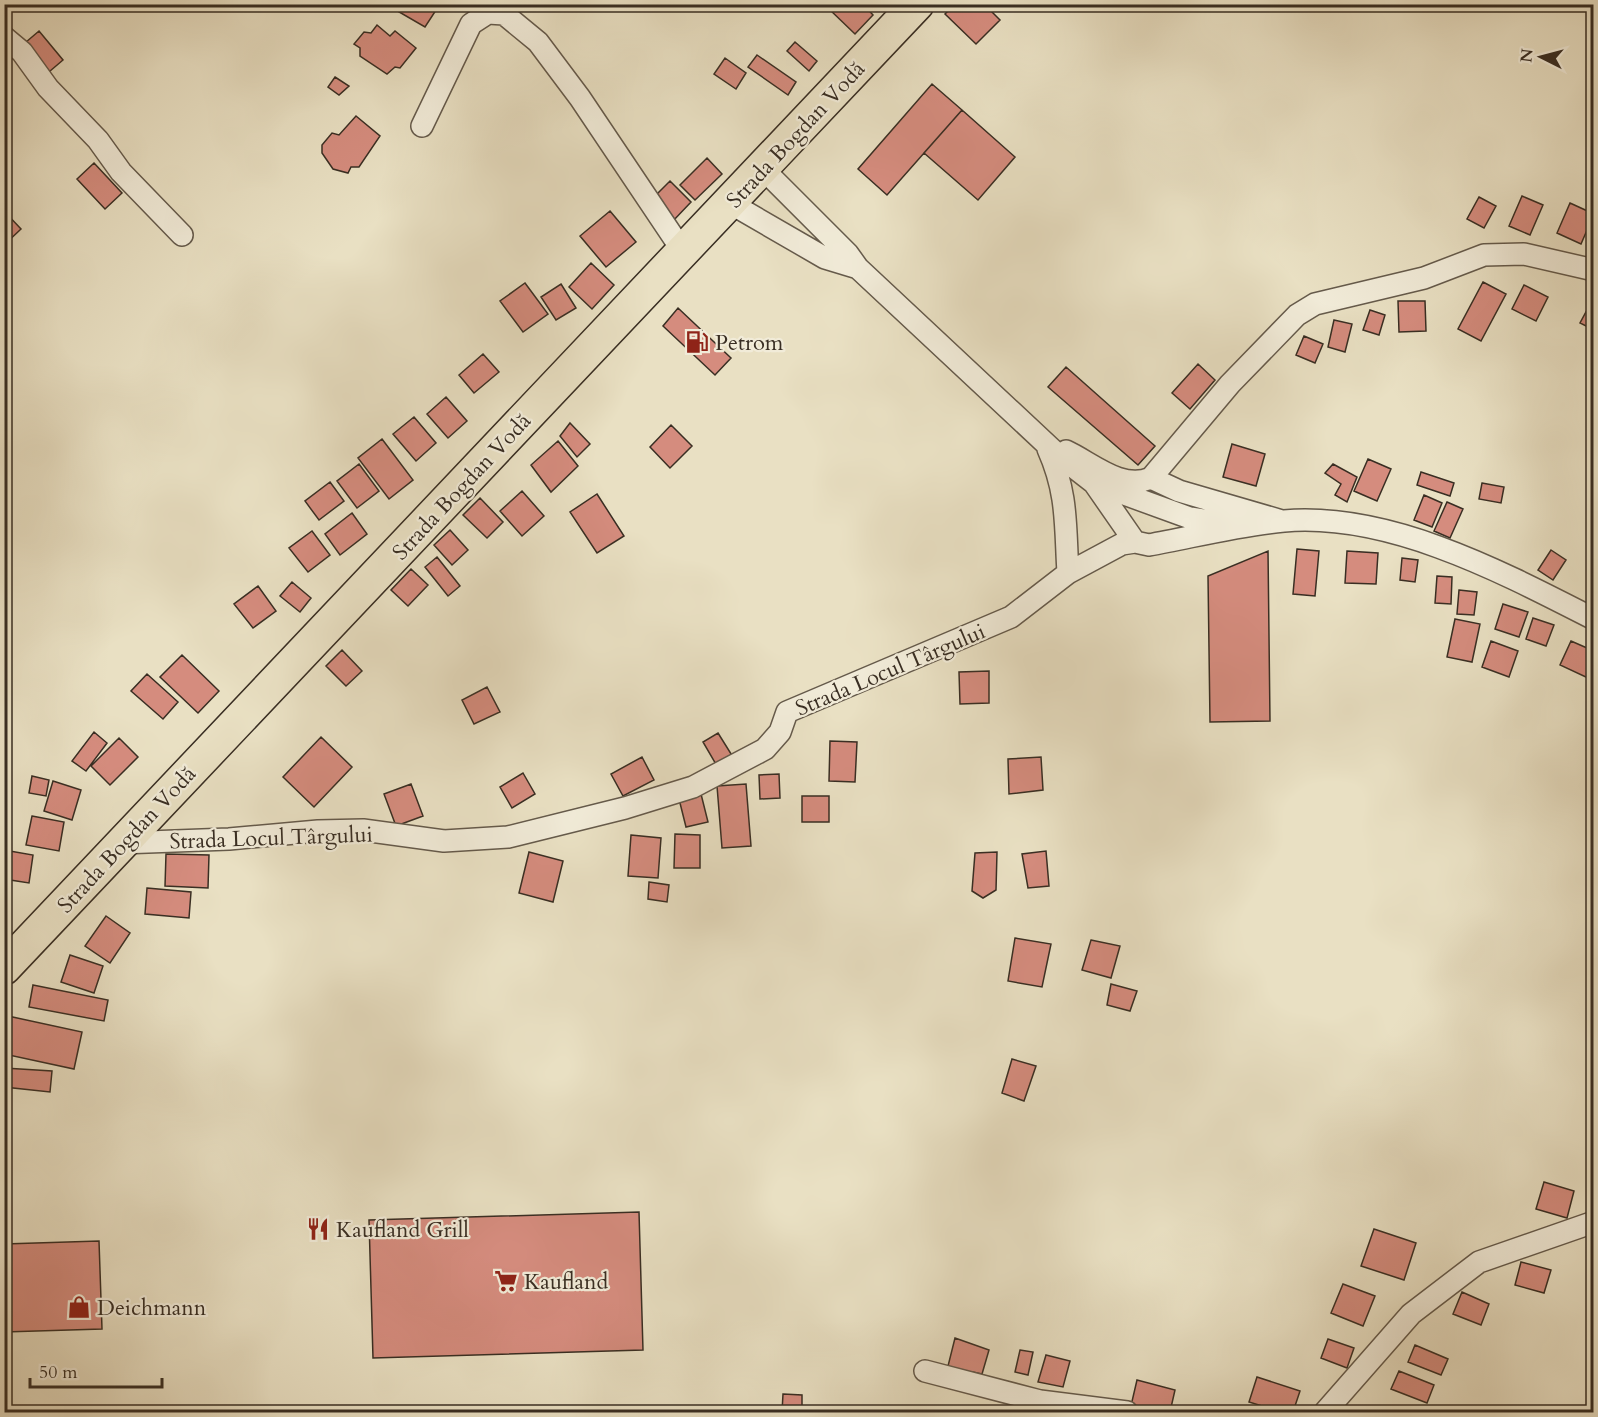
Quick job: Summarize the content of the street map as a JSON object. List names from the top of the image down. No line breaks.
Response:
{"streets":{"main road":["Strada Bogdan Vodă"],"street":["Strada Locul Târgului"]},"crossings":[["Strada Bogdan Vodă","Strada Locul Târgului"]],"places":{"fuel station":["Petrom"],"restaurant":["Kaufland Grill"],"supermarket":["Kaufland"],"shop":["Deichmann"]},"scale_bar":"50 m","north":"left"}
